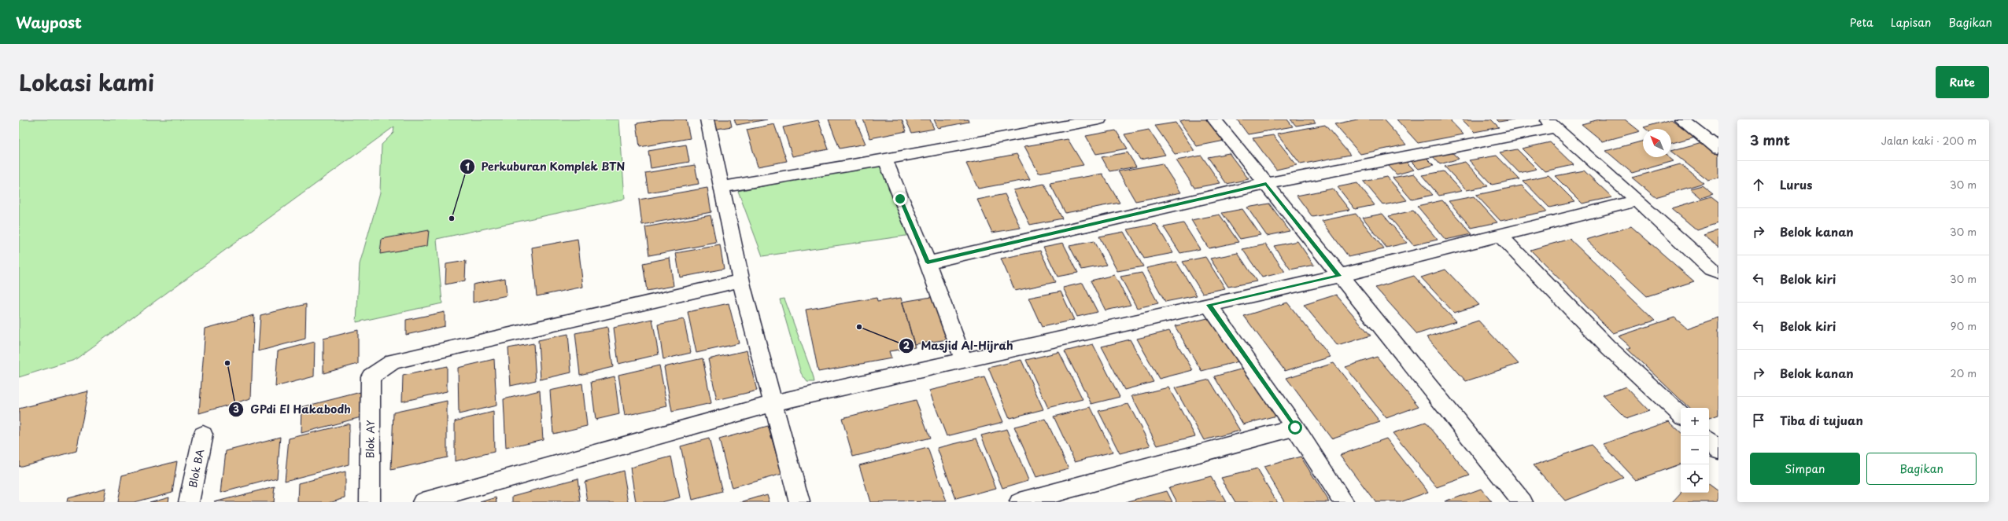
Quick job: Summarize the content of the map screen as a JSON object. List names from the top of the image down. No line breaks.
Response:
{"streets":{"street":["Blok AY","Blok BA"]},"places":["Perkuburan Komplek BTN","Masjid Al-Hijrah","GPdi El Hakabodh"],"north":"top left","page":{"header":"Waypost","nav":["Peta","Lapisan","Bagikan"],"title":"Lokasi kami","buttons":["Rute",["Simpan","Bagikan"]],"heading":["3 mnt","Jalan kaki · 200 m"],"list":[["Lurus","30 m"],["Belok kanan","30 m"],["Belok kiri","30 m"],["Belok kiri","90 m"],["Belok kanan","20 m"],"Tiba di tujuan"],"map_buttons":["+","−"]}}
